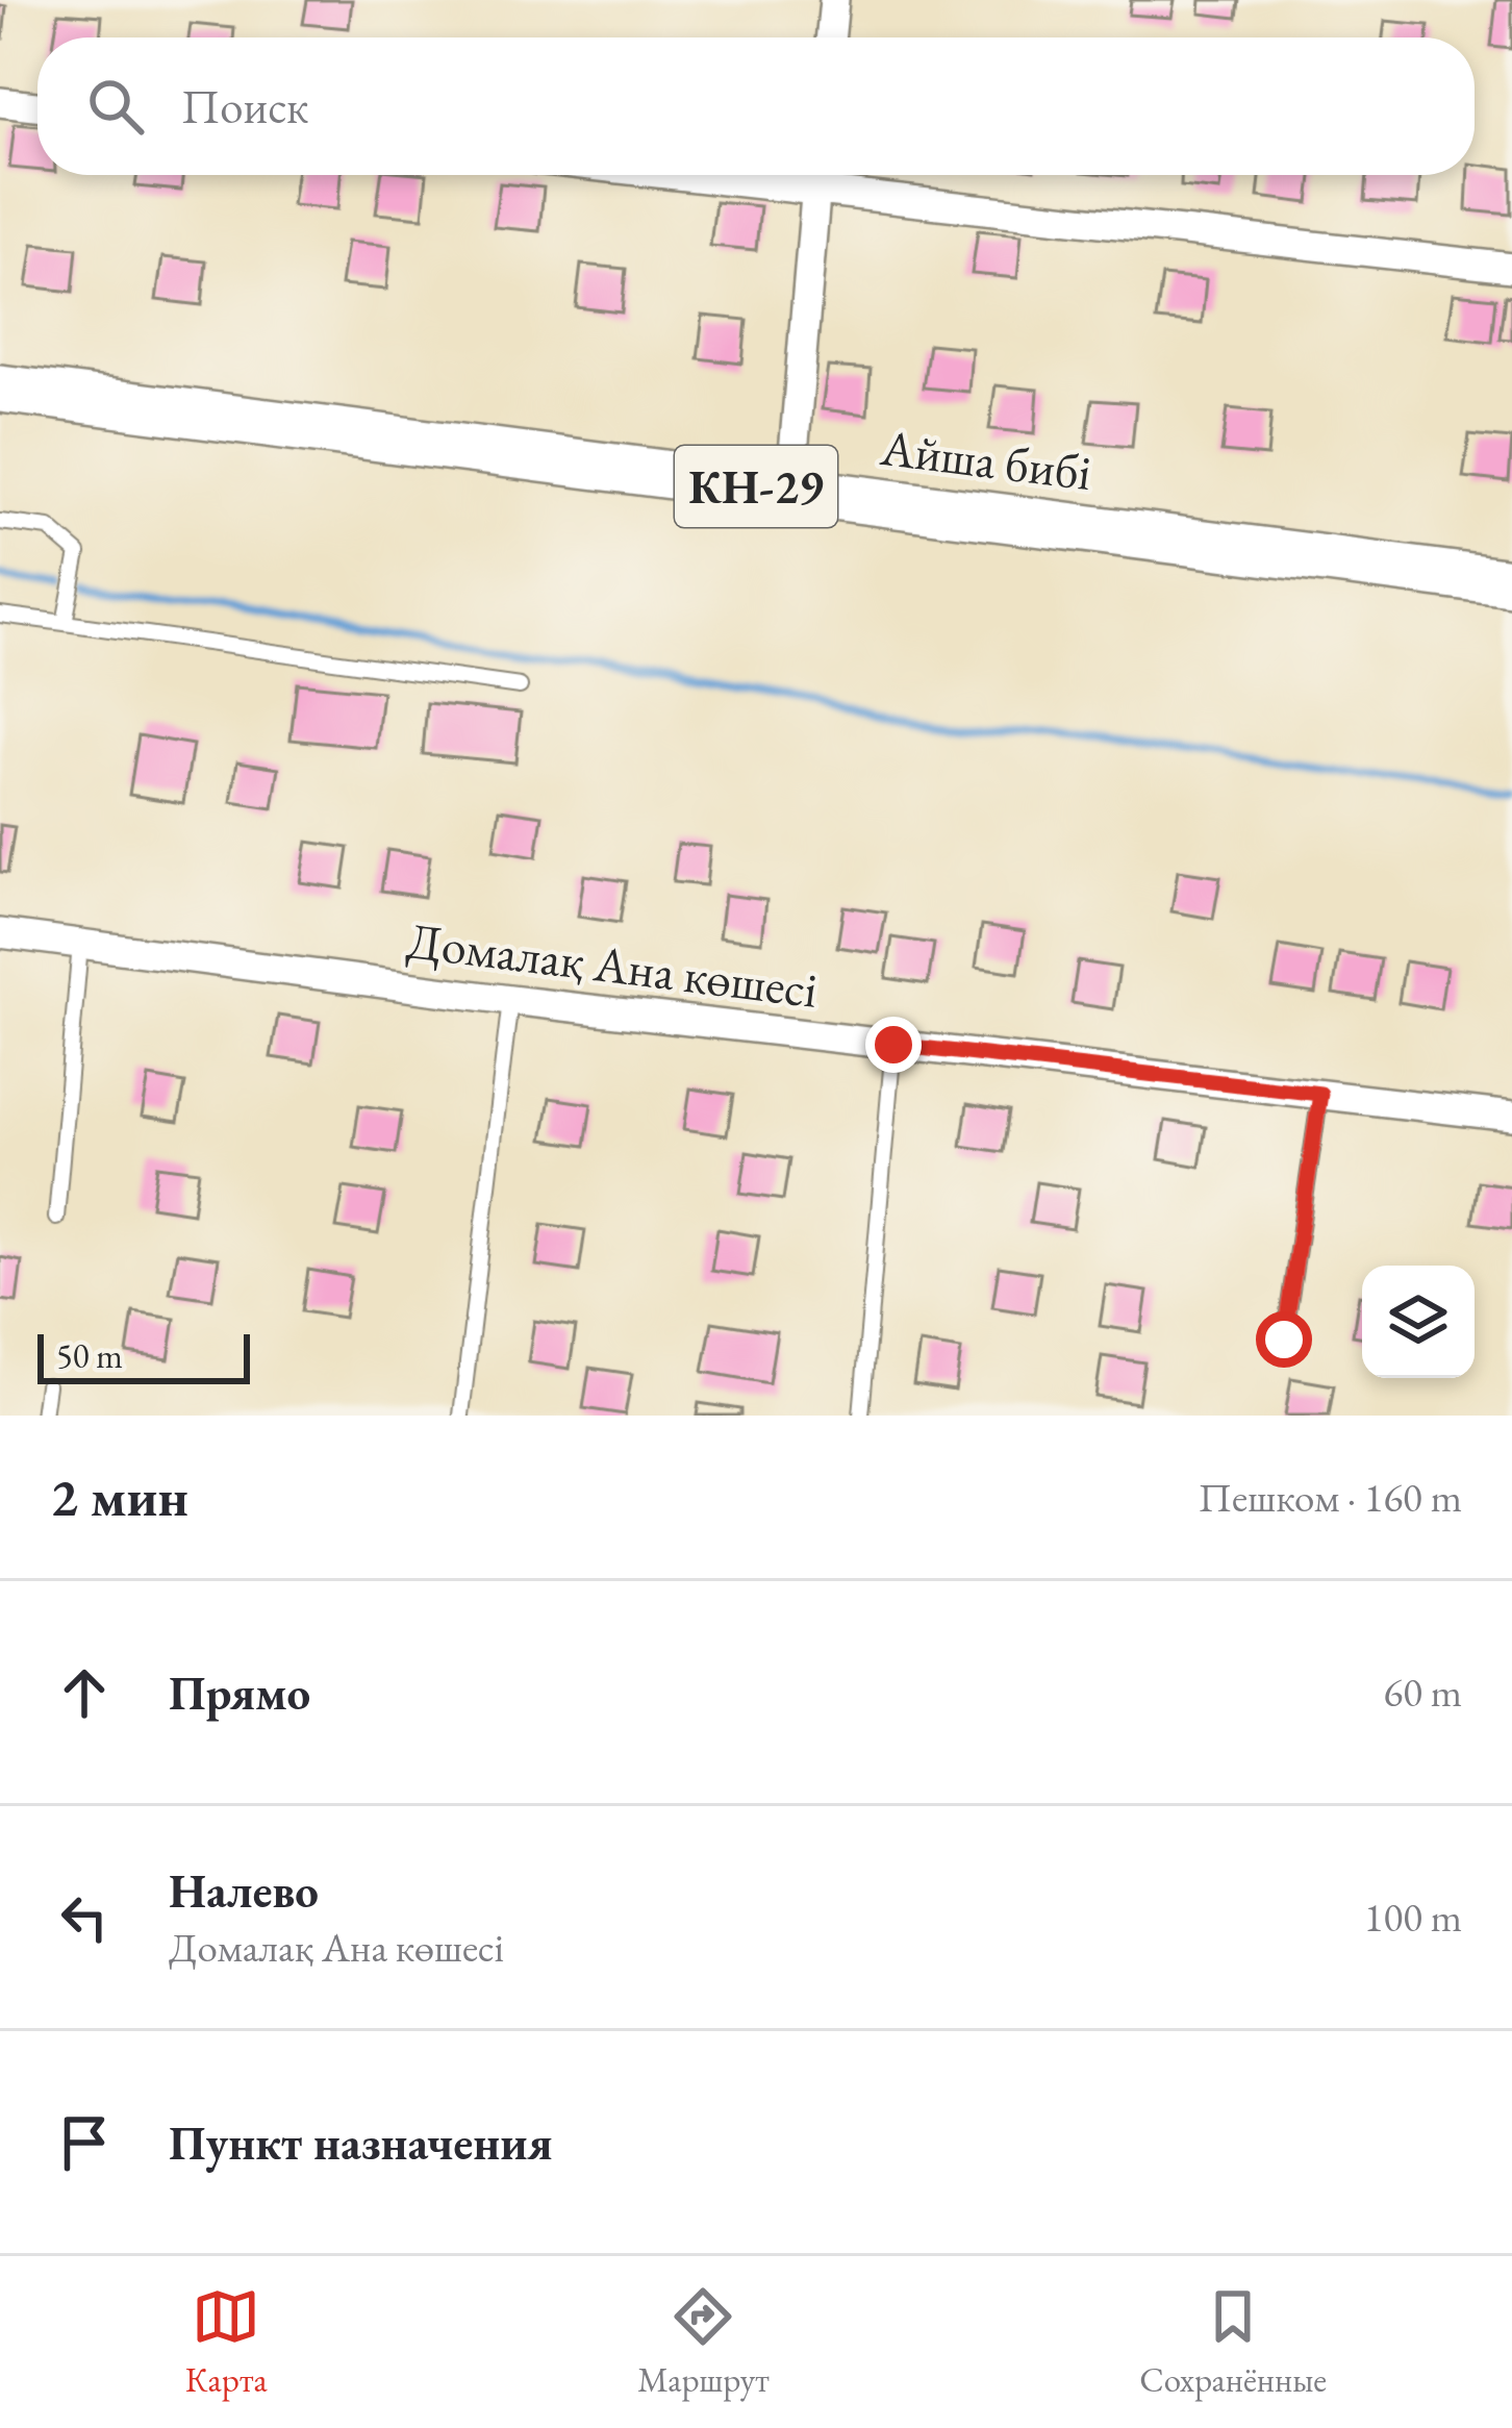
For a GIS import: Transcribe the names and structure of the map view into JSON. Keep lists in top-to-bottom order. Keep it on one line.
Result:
{"streets":{"main road":["Айша бибі","КН-29"],"street":["Домалақ Ана көшесі"]},"scale_bar":"50 m","page":{"search":"Поиск","scale":"50 m","heading":["2 мин","Пешком · 160 m"],"list":[["Прямо","60 m"],["Налево","Домалақ Ана көшесі","100 m"],"Пункт назначения"],"nav":["Карта","Маршрут","Сохранённые"]}}
